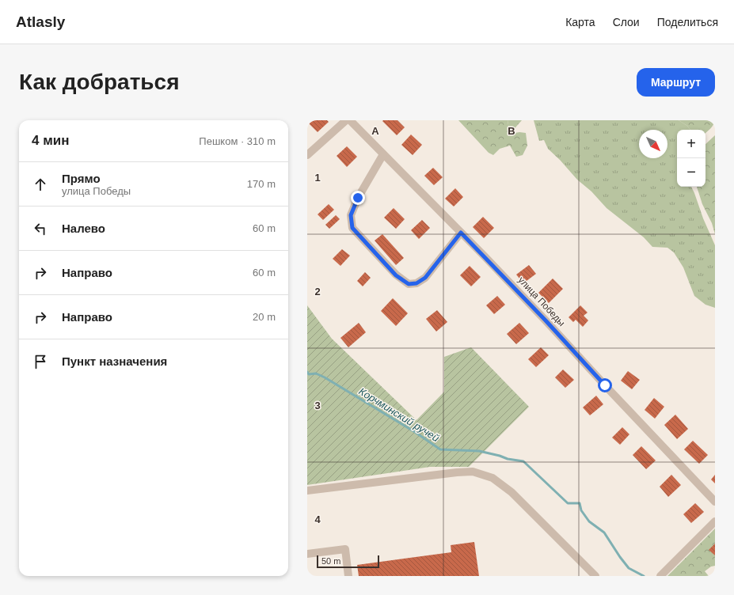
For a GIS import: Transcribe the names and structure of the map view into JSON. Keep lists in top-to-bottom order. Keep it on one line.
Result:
{"streets":{"street":["улица Победы"]},"water":["Корчминский ручей"],"scale_bar":"50 m","north":"bottom right","page":{"header":"Atlasly","nav":["Карта","Слои","Поделиться"],"buttons":"Маршрут","title":"Как добраться","heading":["4 мин","Пешком · 310 m"],"map_buttons":["+","−"],"list":[["Прямо","улица Победы","170 m"],["Налево","60 m"],["Направо","60 m"],["Направо","20 m"],"Пункт назначения"],"scale":"50 m"},"grid":{"columns":["A","B"],"rows":["1","2","3","4"]}}
